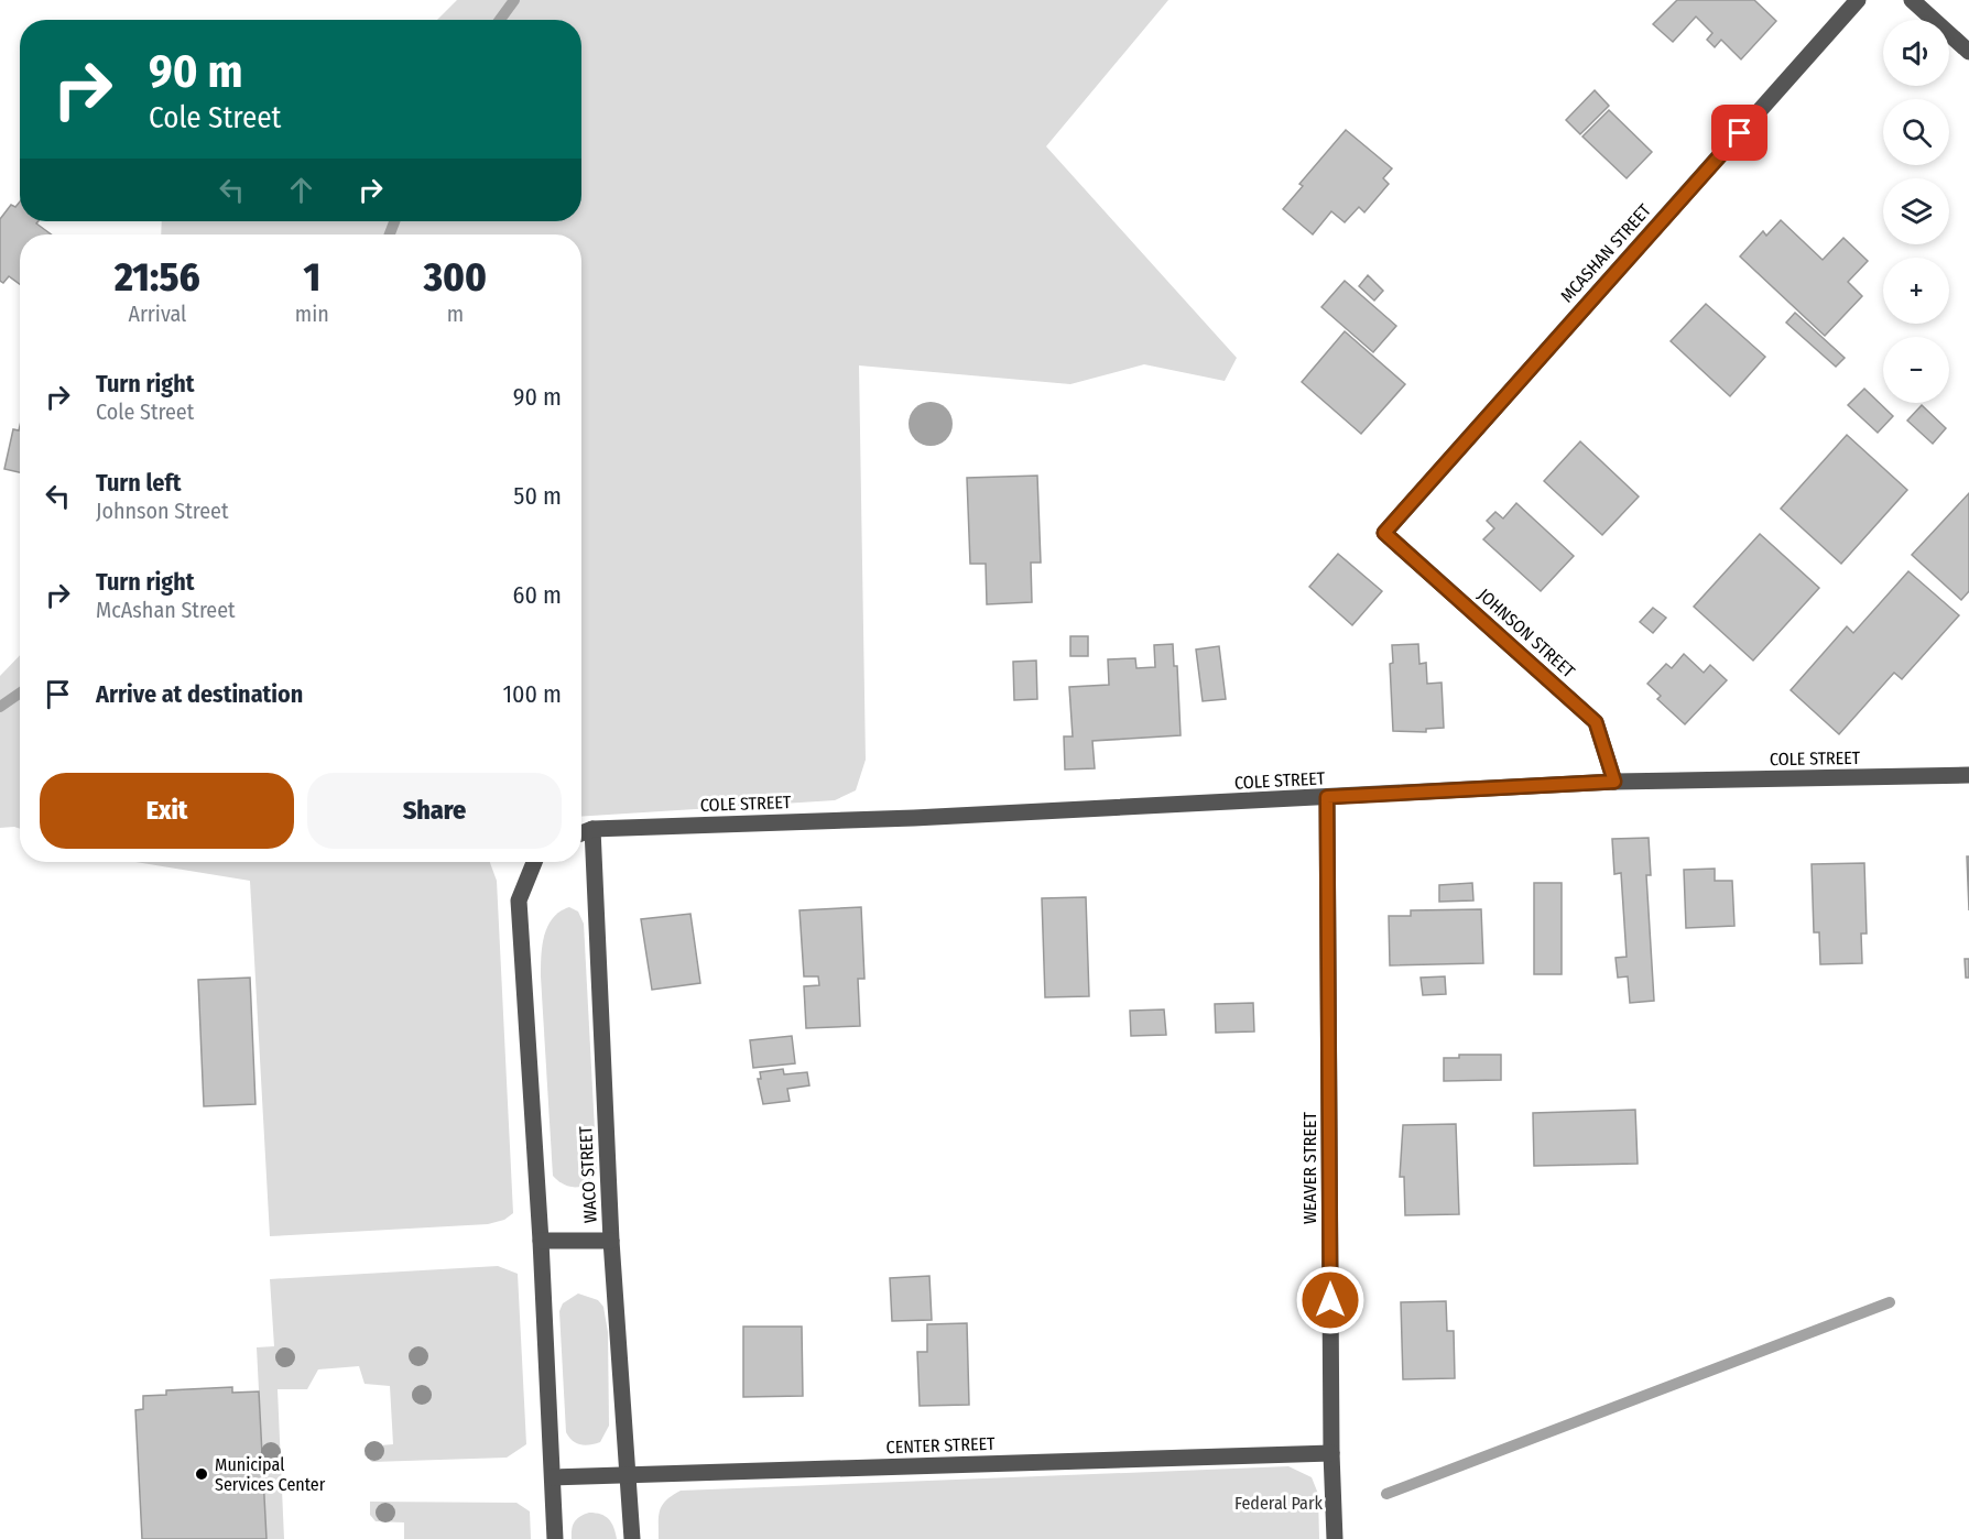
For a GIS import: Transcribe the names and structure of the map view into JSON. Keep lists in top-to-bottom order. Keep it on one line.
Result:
{"streets":{"street":["MCASHAN STREET","JOHNSON STREET","COLE STREET","WEAVER STREET","WACO STREET","CENTER STREET"]},"crossings":[["MCASHAN STREET","JOHNSON STREET"],["JOHNSON STREET","COLE STREET"],["COLE STREET","WEAVER STREET"],["COLE STREET","WACO STREET"],["WEAVER STREET","CENTER STREET"],["WACO STREET","CENTER STREET"]],"parks":["Federal Park"],"places":["Municipal Services Center"],"page":{"map_buttons":["+","−"],"turn":["90 m","Cole Street"],"eta":["21:56","Arrival","1","min","300","m"],"list":[{"name":"Turn right","note":"Cole Street","value":"90 m"},{"name":"Turn left","note":"Johnson Street","value":"50 m"},{"name":"Turn right","note":"McAshan Street","value":"60 m"},{"name":"Arrive at destination","value":"100 m"}],"buttons":["Exit","Share"]}}
